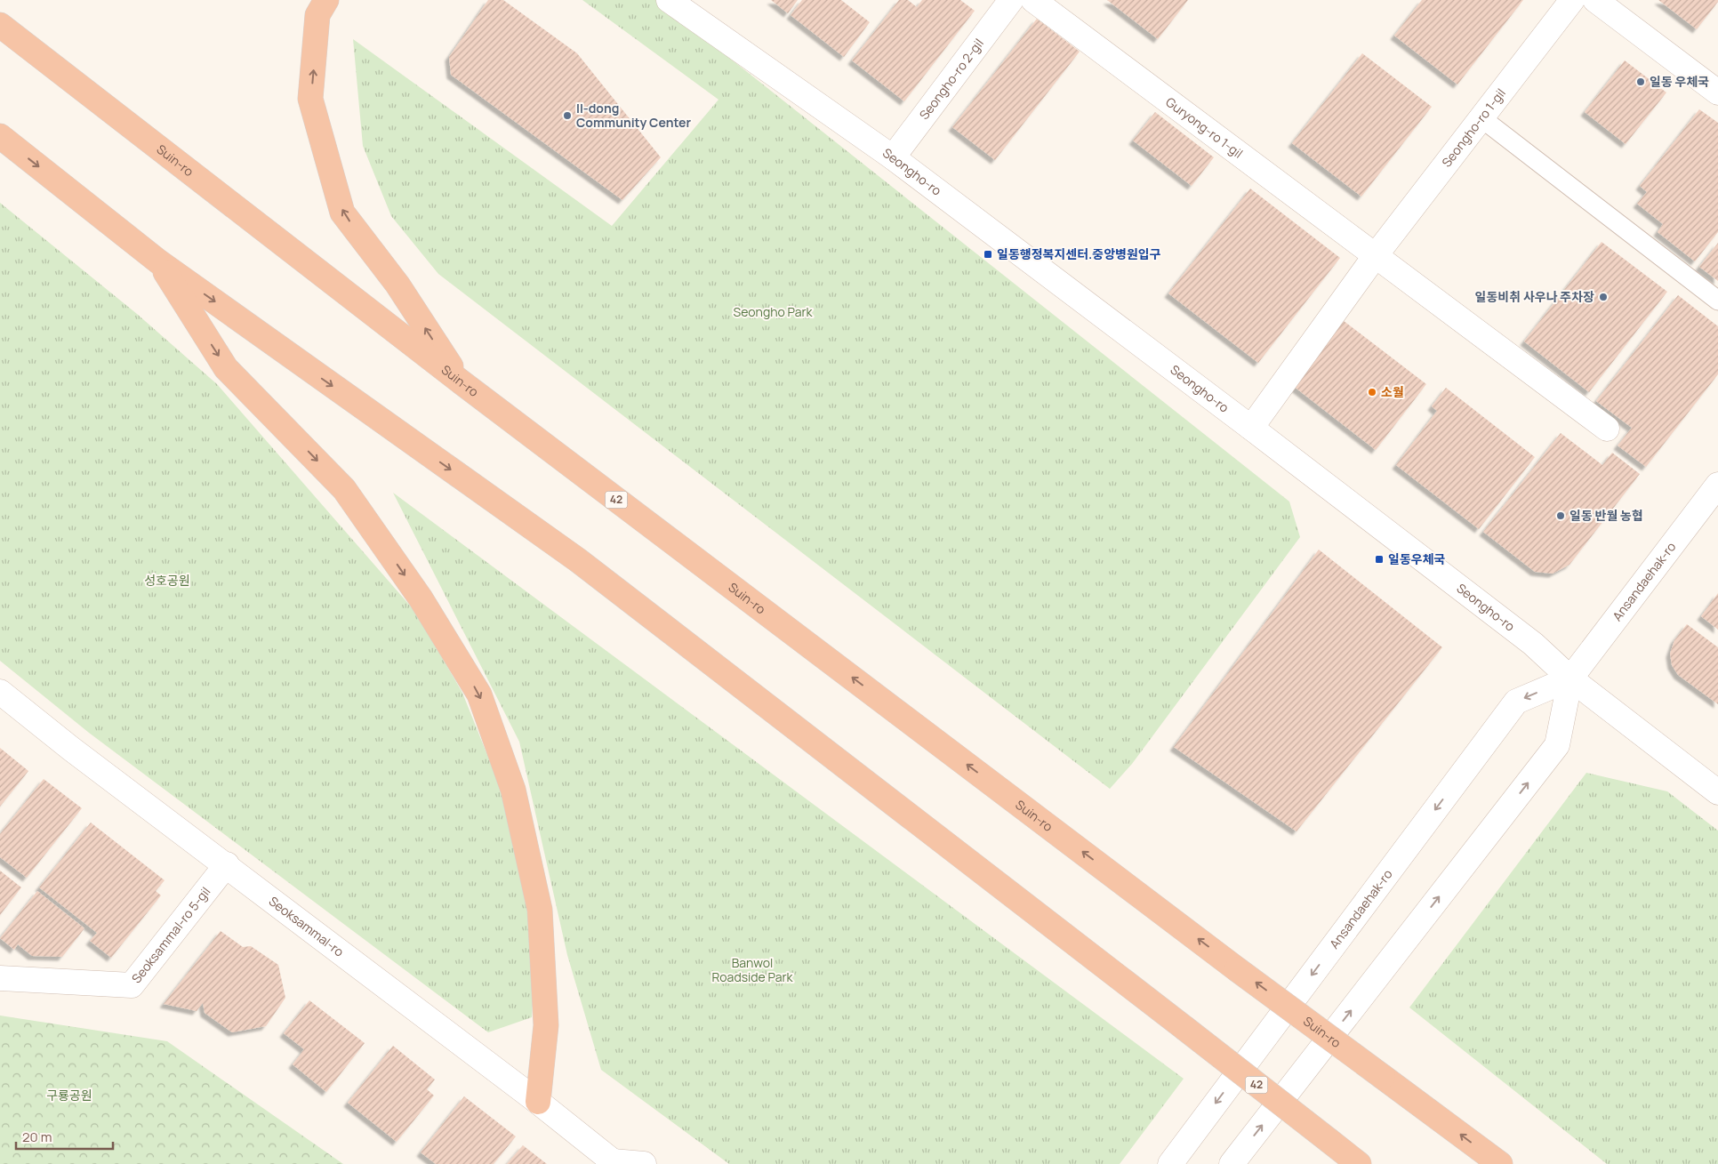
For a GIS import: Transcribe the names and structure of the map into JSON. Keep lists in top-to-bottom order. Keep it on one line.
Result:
{"streets":{"highway":["Suin-ro","42"],"street":["Seongho-ro 2-gil","Guryong-ro 1-gil","Seongho-ro 1-gil","Seongho-ro","Ansandaehak-ro","Seoksammal-ro","Seoksammal-ro 5-gil"]},"crossings":[["Seongho-ro 2-gil","Seongho-ro"],["Guryong-ro 1-gil","Seongho-ro 1-gil"],["Seongho-ro 1-gil","Seongho-ro"],["Seongho-ro","Ansandaehak-ro"],["Seoksammal-ro","Seoksammal-ro 5-gil"]],"parks":["Seongho Park","성호공원","Banwol Roadside Park","구룡공원"],"places":{"other":["일동 우체국","Il-dong Community Center","일동비취 사우나 주차장","소월","일동 반월 농협"],"transit":["일동행정복지센터.중앙병원입구","일동우체국"]},"scale_bar":"20 m"}
